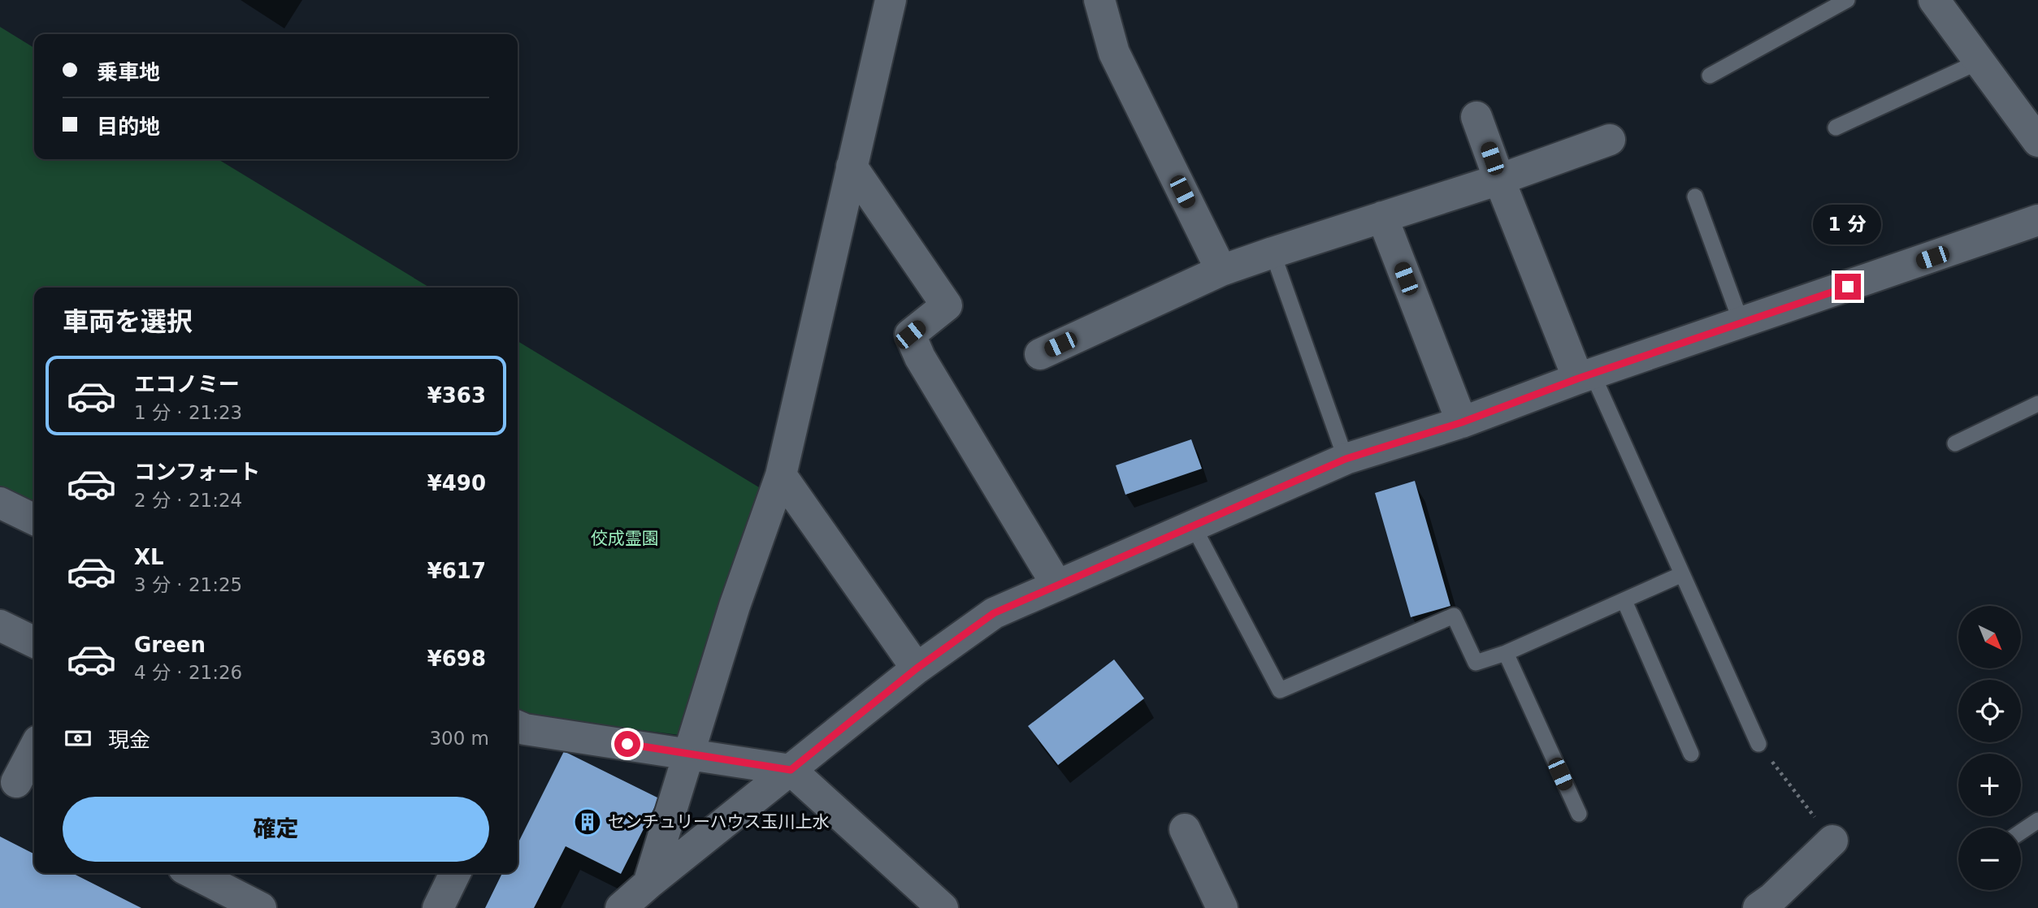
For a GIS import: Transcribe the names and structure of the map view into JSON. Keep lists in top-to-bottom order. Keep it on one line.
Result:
{"parks":["佼成霊園"],"places":{"building":["センチュリーハウス玉川上水"]},"north":"bottom right","page":{"banner":["乗車地","目的地"],"bubble":"1 分","heading":"車両を選択","list":[{"name":"エコノミー","note":"1 分 · 21:23","value":"¥363"},{"name":"コンフォート","note":"2 分 · 21:24","value":"¥490"},{"name":"XL","note":"3 分 · 21:25","value":"¥617"},{"name":"Green","note":"4 分 · 21:26","value":"¥698"}],"map_buttons":["+","−"],"pay":["現金","300 m"],"buttons":"確定"}}
